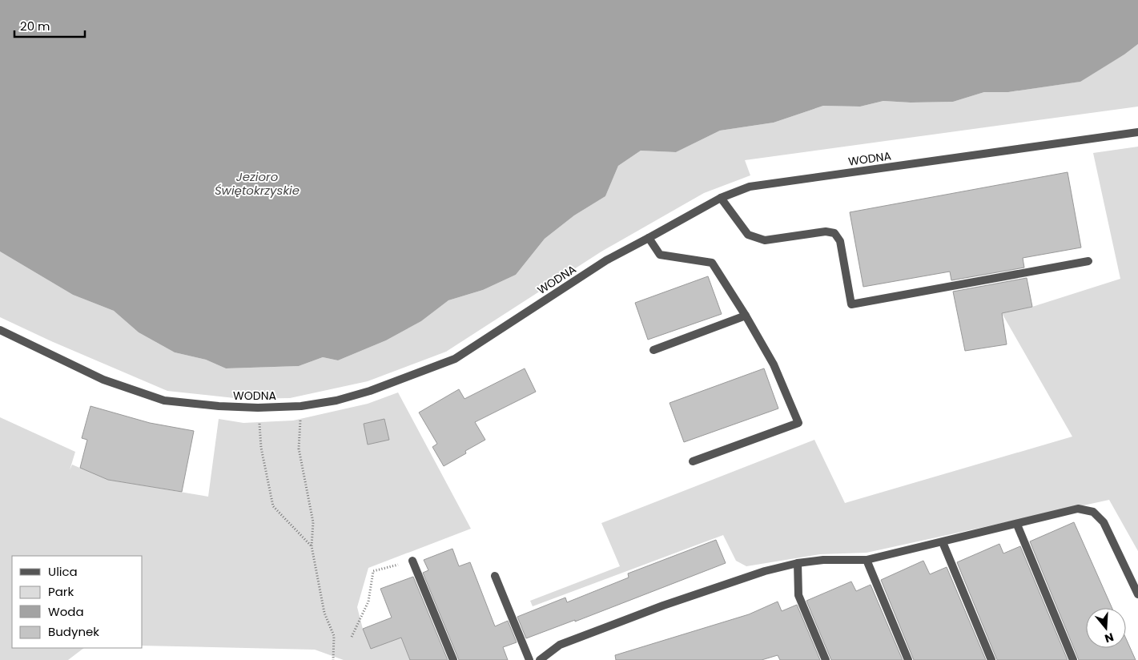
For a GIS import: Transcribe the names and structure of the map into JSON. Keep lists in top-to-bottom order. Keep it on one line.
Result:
{"streets":{"street":["WODNA"]},"water":["Jezioro Świętokrzyskie"],"legend":["Ulica","Park","Woda","Budynek"],"scale_bar":"20 m","north":"bottom"}
